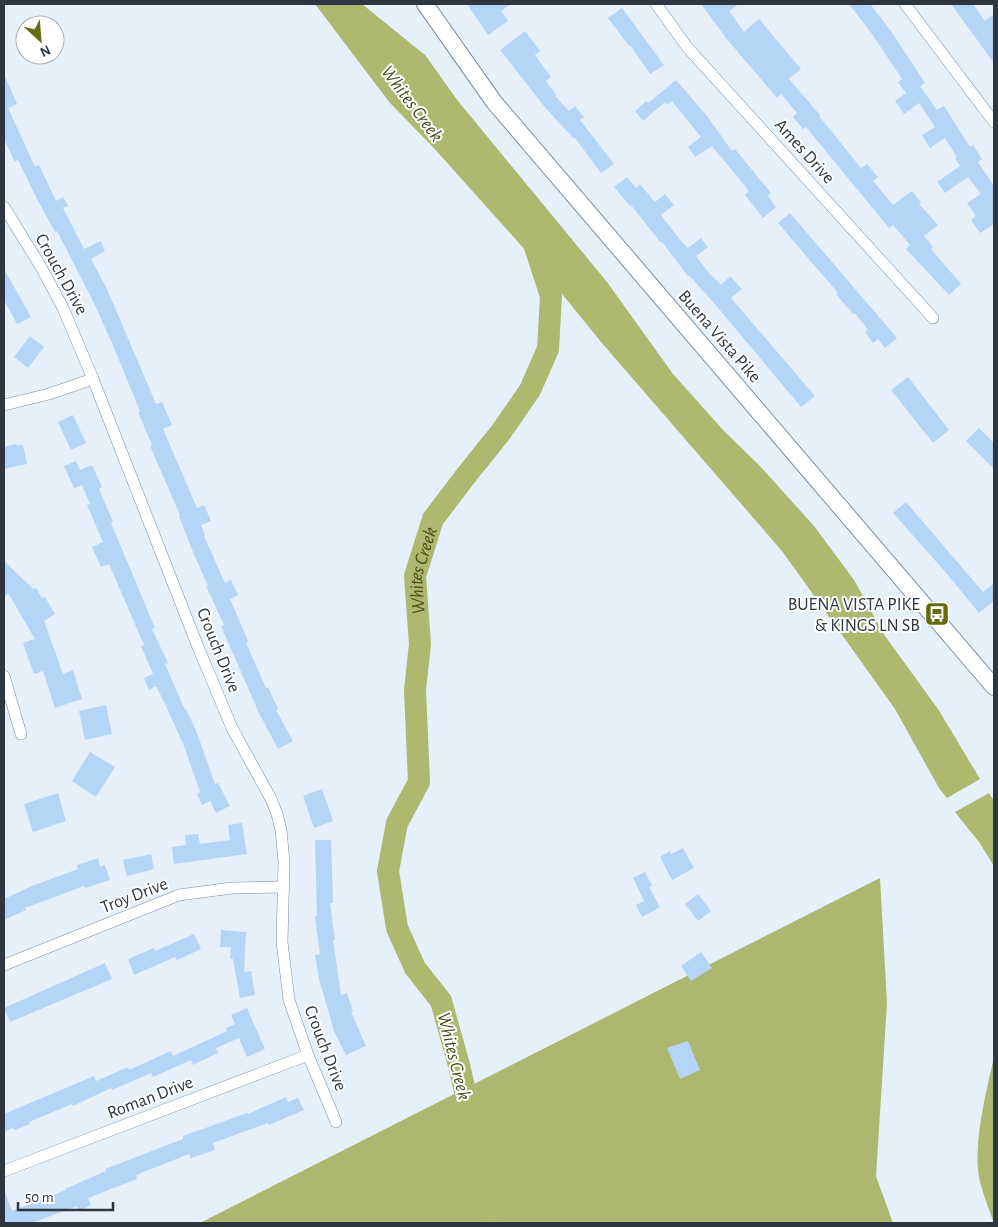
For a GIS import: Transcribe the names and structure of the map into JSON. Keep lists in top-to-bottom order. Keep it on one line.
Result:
{"streets":{"main road":["Buena Vista Pike"],"street":["Ames Drive","Crouch Drive","Troy Drive","Roman Drive"]},"crossings":[["Crouch Drive","Troy Drive"],["Crouch Drive","Roman Drive"]],"water":["Whites Creek"],"places":{"bus stop":["BUENA VISTA PIKE & KINGS LN SB"]},"scale_bar":"50 m","north":"bottom right"}
